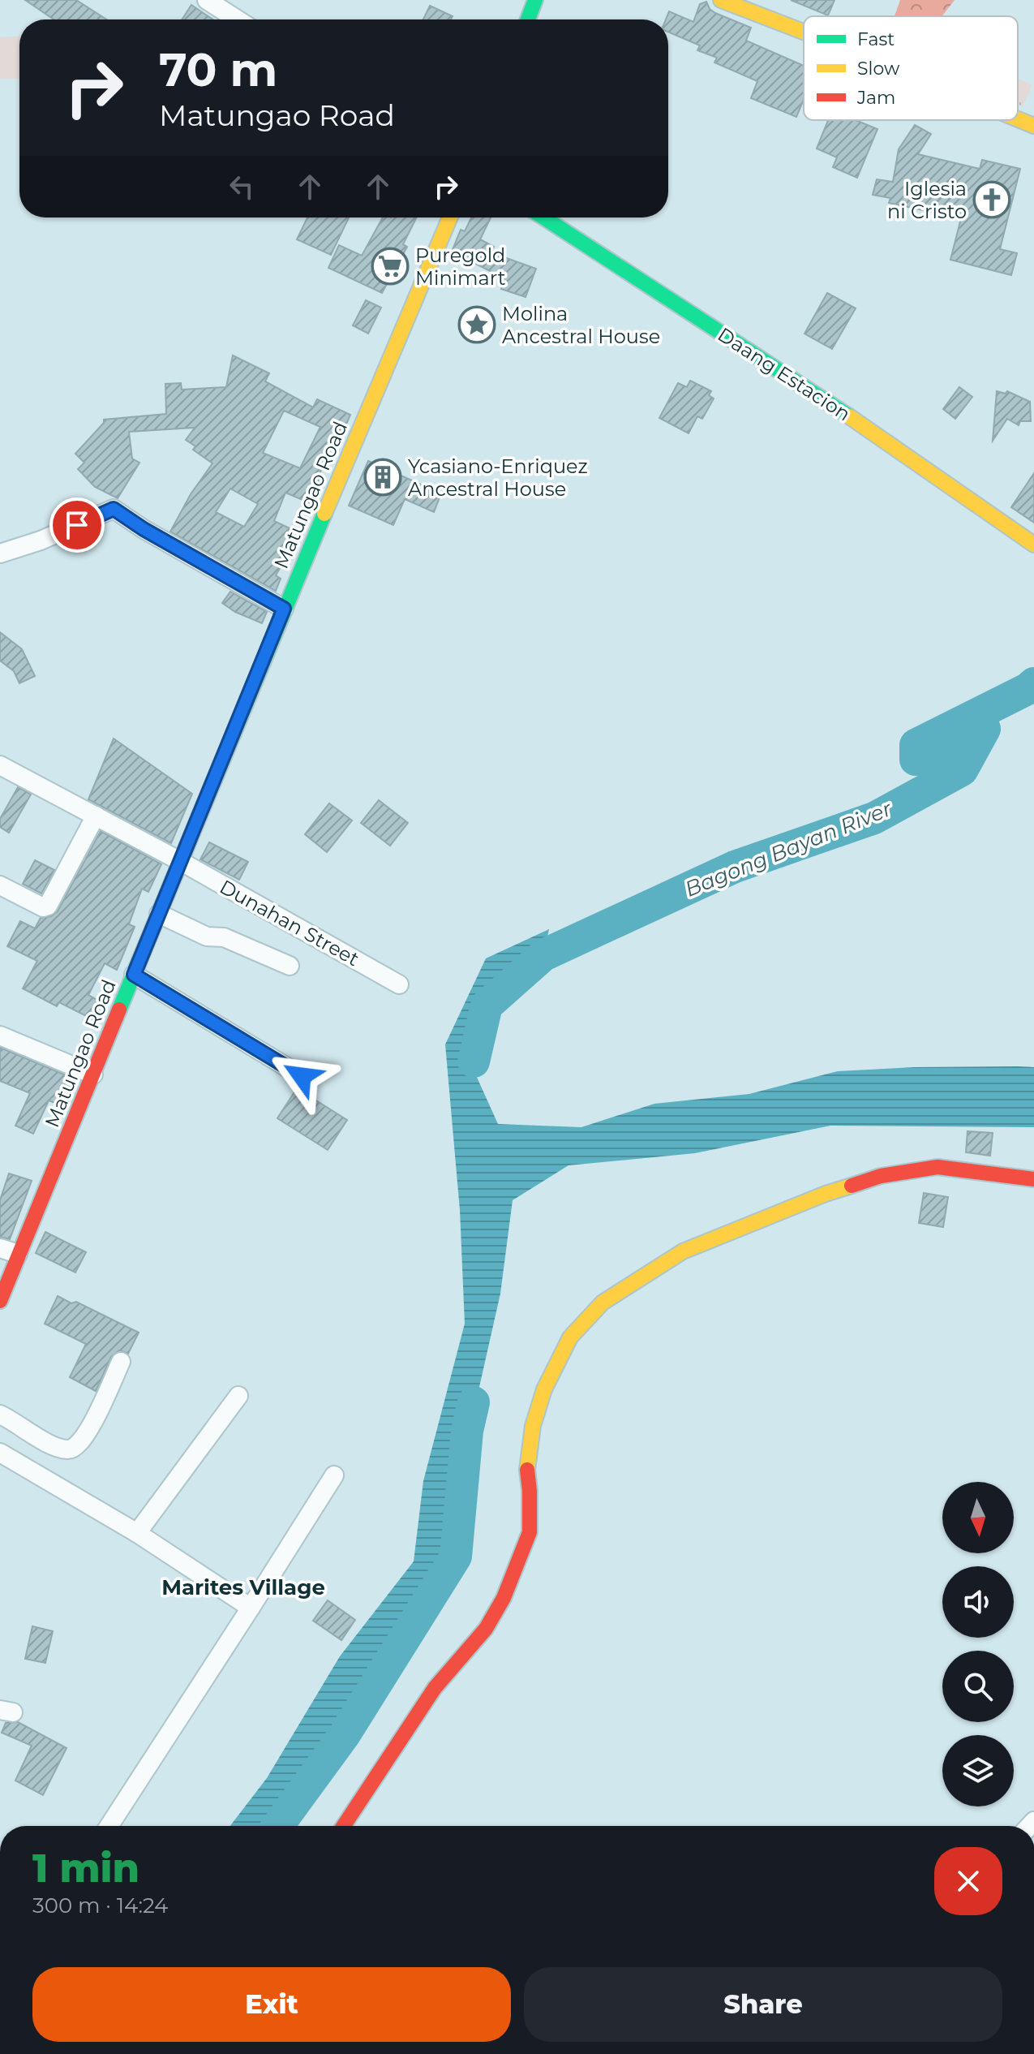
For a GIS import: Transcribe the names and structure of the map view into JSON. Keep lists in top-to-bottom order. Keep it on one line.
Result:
{"streets":{"street":["Daang Estacion","Matungao Road","Dunahan Street"]},"crossings":[["Matungao Road","Dunahan Street"]],"districts":["Marites Village"],"water":["Bagong Bayan River"],"places":{"church":["Iglesia ni Cristo"],"supermarket":["Puregold Minimart"],"place":["Molina Ancestral House"],"building":["Ycasiano-Enriquez Ancestral House"]},"legend":["Fast","Slow","Jam"],"north":"bottom","page":{"turn":["70 m","Matungao Road"],"heading":["1 min","300 m · 14:24"],"buttons":["Exit","Share"]}}
